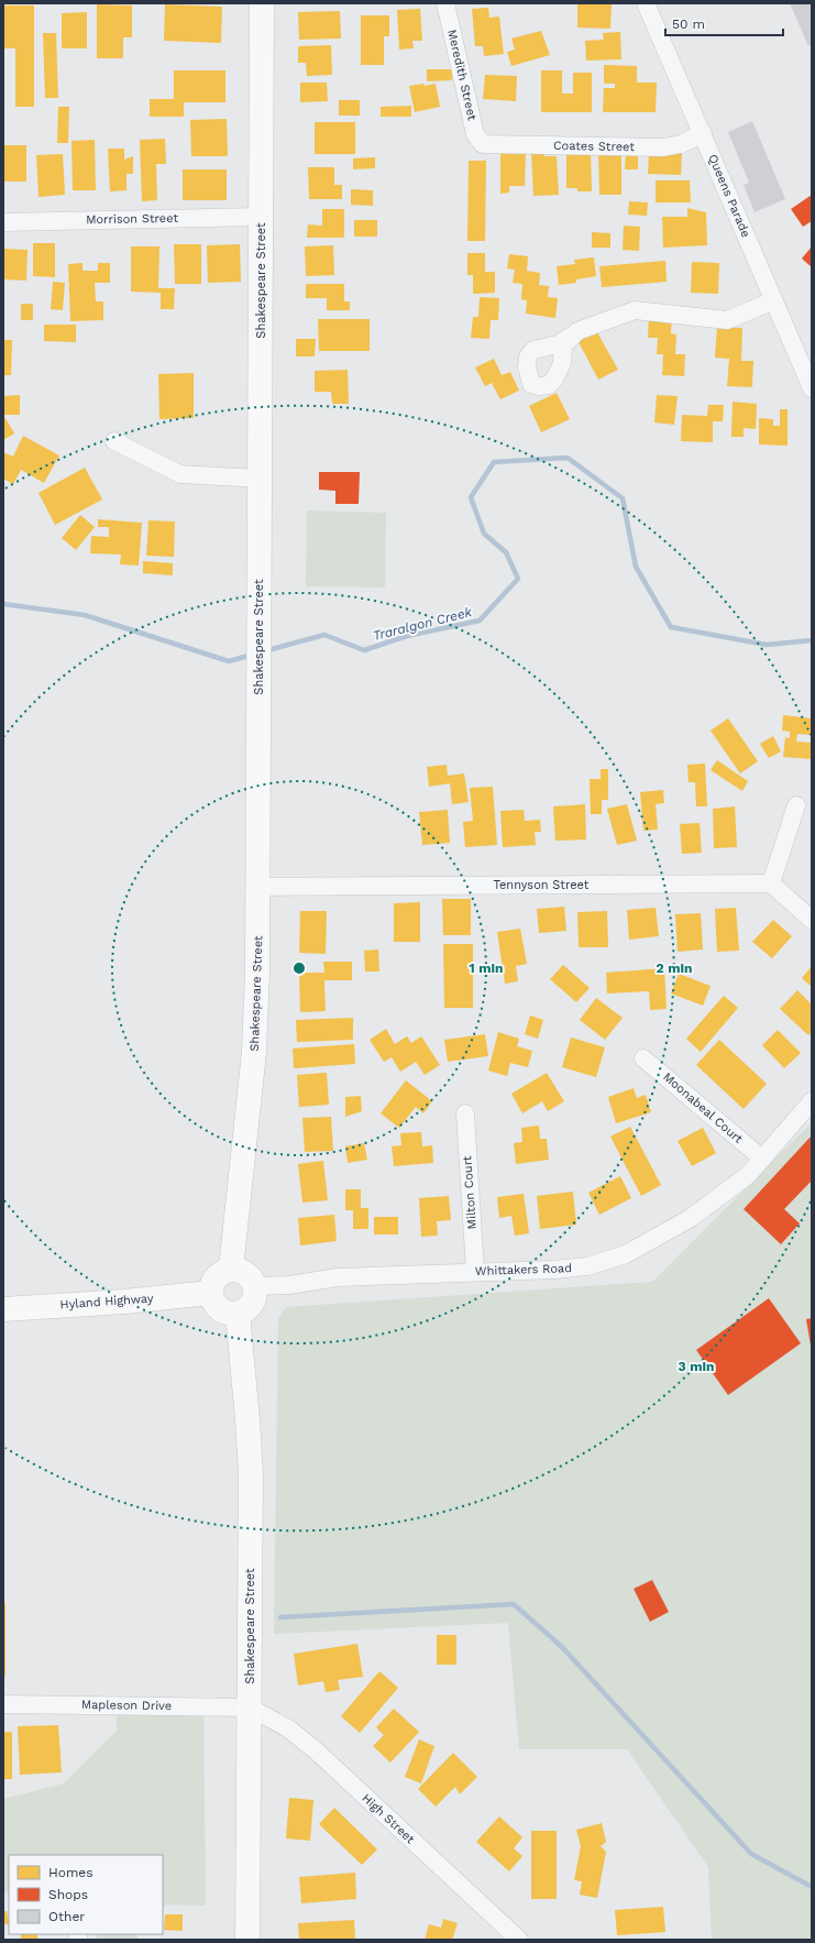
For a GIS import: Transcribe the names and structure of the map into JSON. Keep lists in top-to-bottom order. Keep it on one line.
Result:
{"streets":{"main road":["Shakespeare Street","Hyland Highway"],"street":["Meredith Street","Coates Street","Queens Parade","Morrison Street","Tennyson Street","Moonabeal Court","Milton Court","Whittakers Road","Mapleson Drive","High Street"]},"crossings":[["Meredith Street","Coates Street"],["Coates Street","Queens Parade"],["Morrison Street","Shakespeare Street"],["Shakespeare Street","Tennyson Street"],["Shakespeare Street","Whittakers Road"],["Shakespeare Street","Hyland Highway"],["Shakespeare Street","Mapleson Drive"],["Shakespeare Street","High Street"],["Moonabeal Court","Whittakers Road"],["Milton Court","Whittakers Road"],["Whittakers Road","Hyland Highway"],["Mapleson Drive","High Street"]],"water":["Traralgon Creek"],"legend":["Homes","Shops","Other"],"scale_bar":"50 m","rings":["1 min","2 min","3 min"]}
